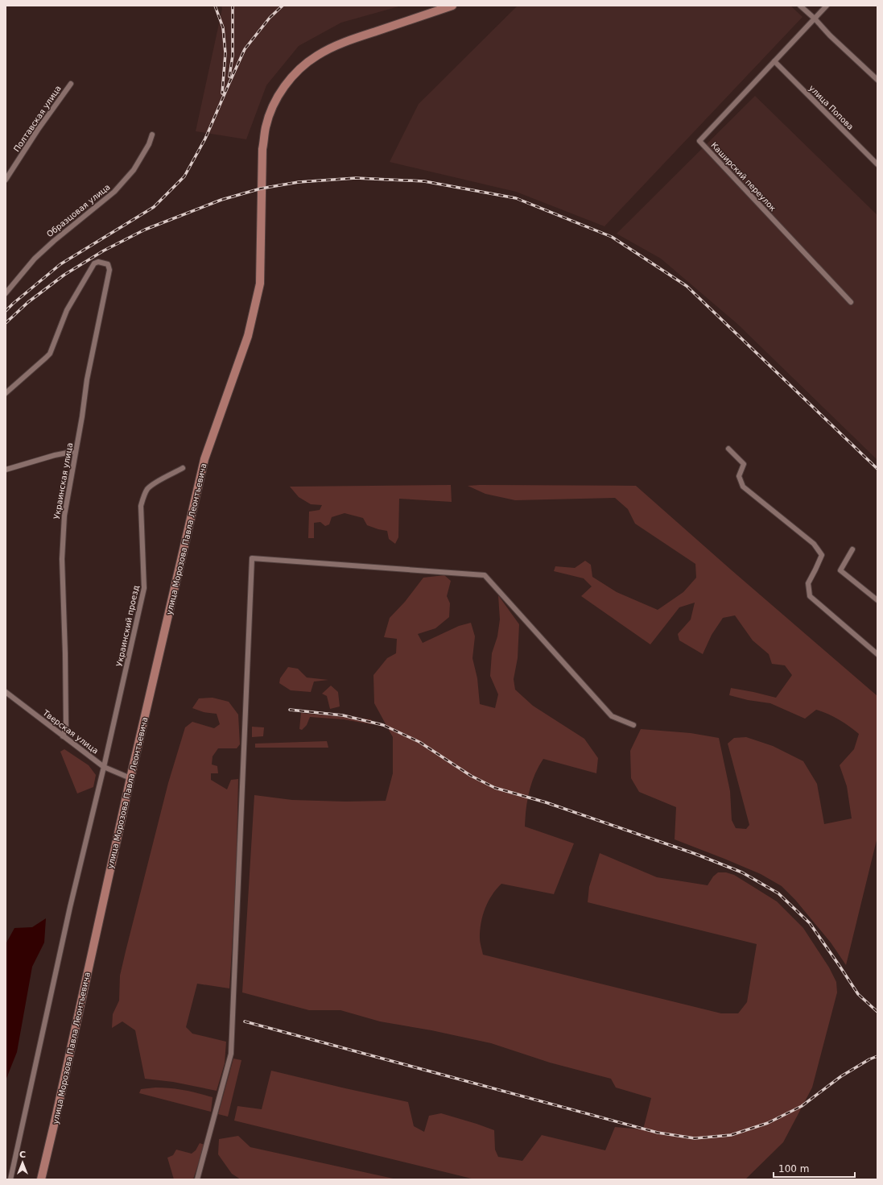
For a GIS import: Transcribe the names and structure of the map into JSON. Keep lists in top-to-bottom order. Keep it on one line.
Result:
{"streets":{"main road":["улица Морозова Павла Леонтьевича"],"street":["улица Попова","Полтавская улица","Каширский переулок","Образцовая улица","Украинская улица","Украинский проезд","Тверская улица"]},"crossings":[["улица Попова","Каширский переулок"],["Украинская улица","Тверская улица"],["улица Морозова Павла Леонтьевича","Тверская улица"],["Украинский проезд","Тверская улица"]],"scale_bar":"100 m","north":"top"}
